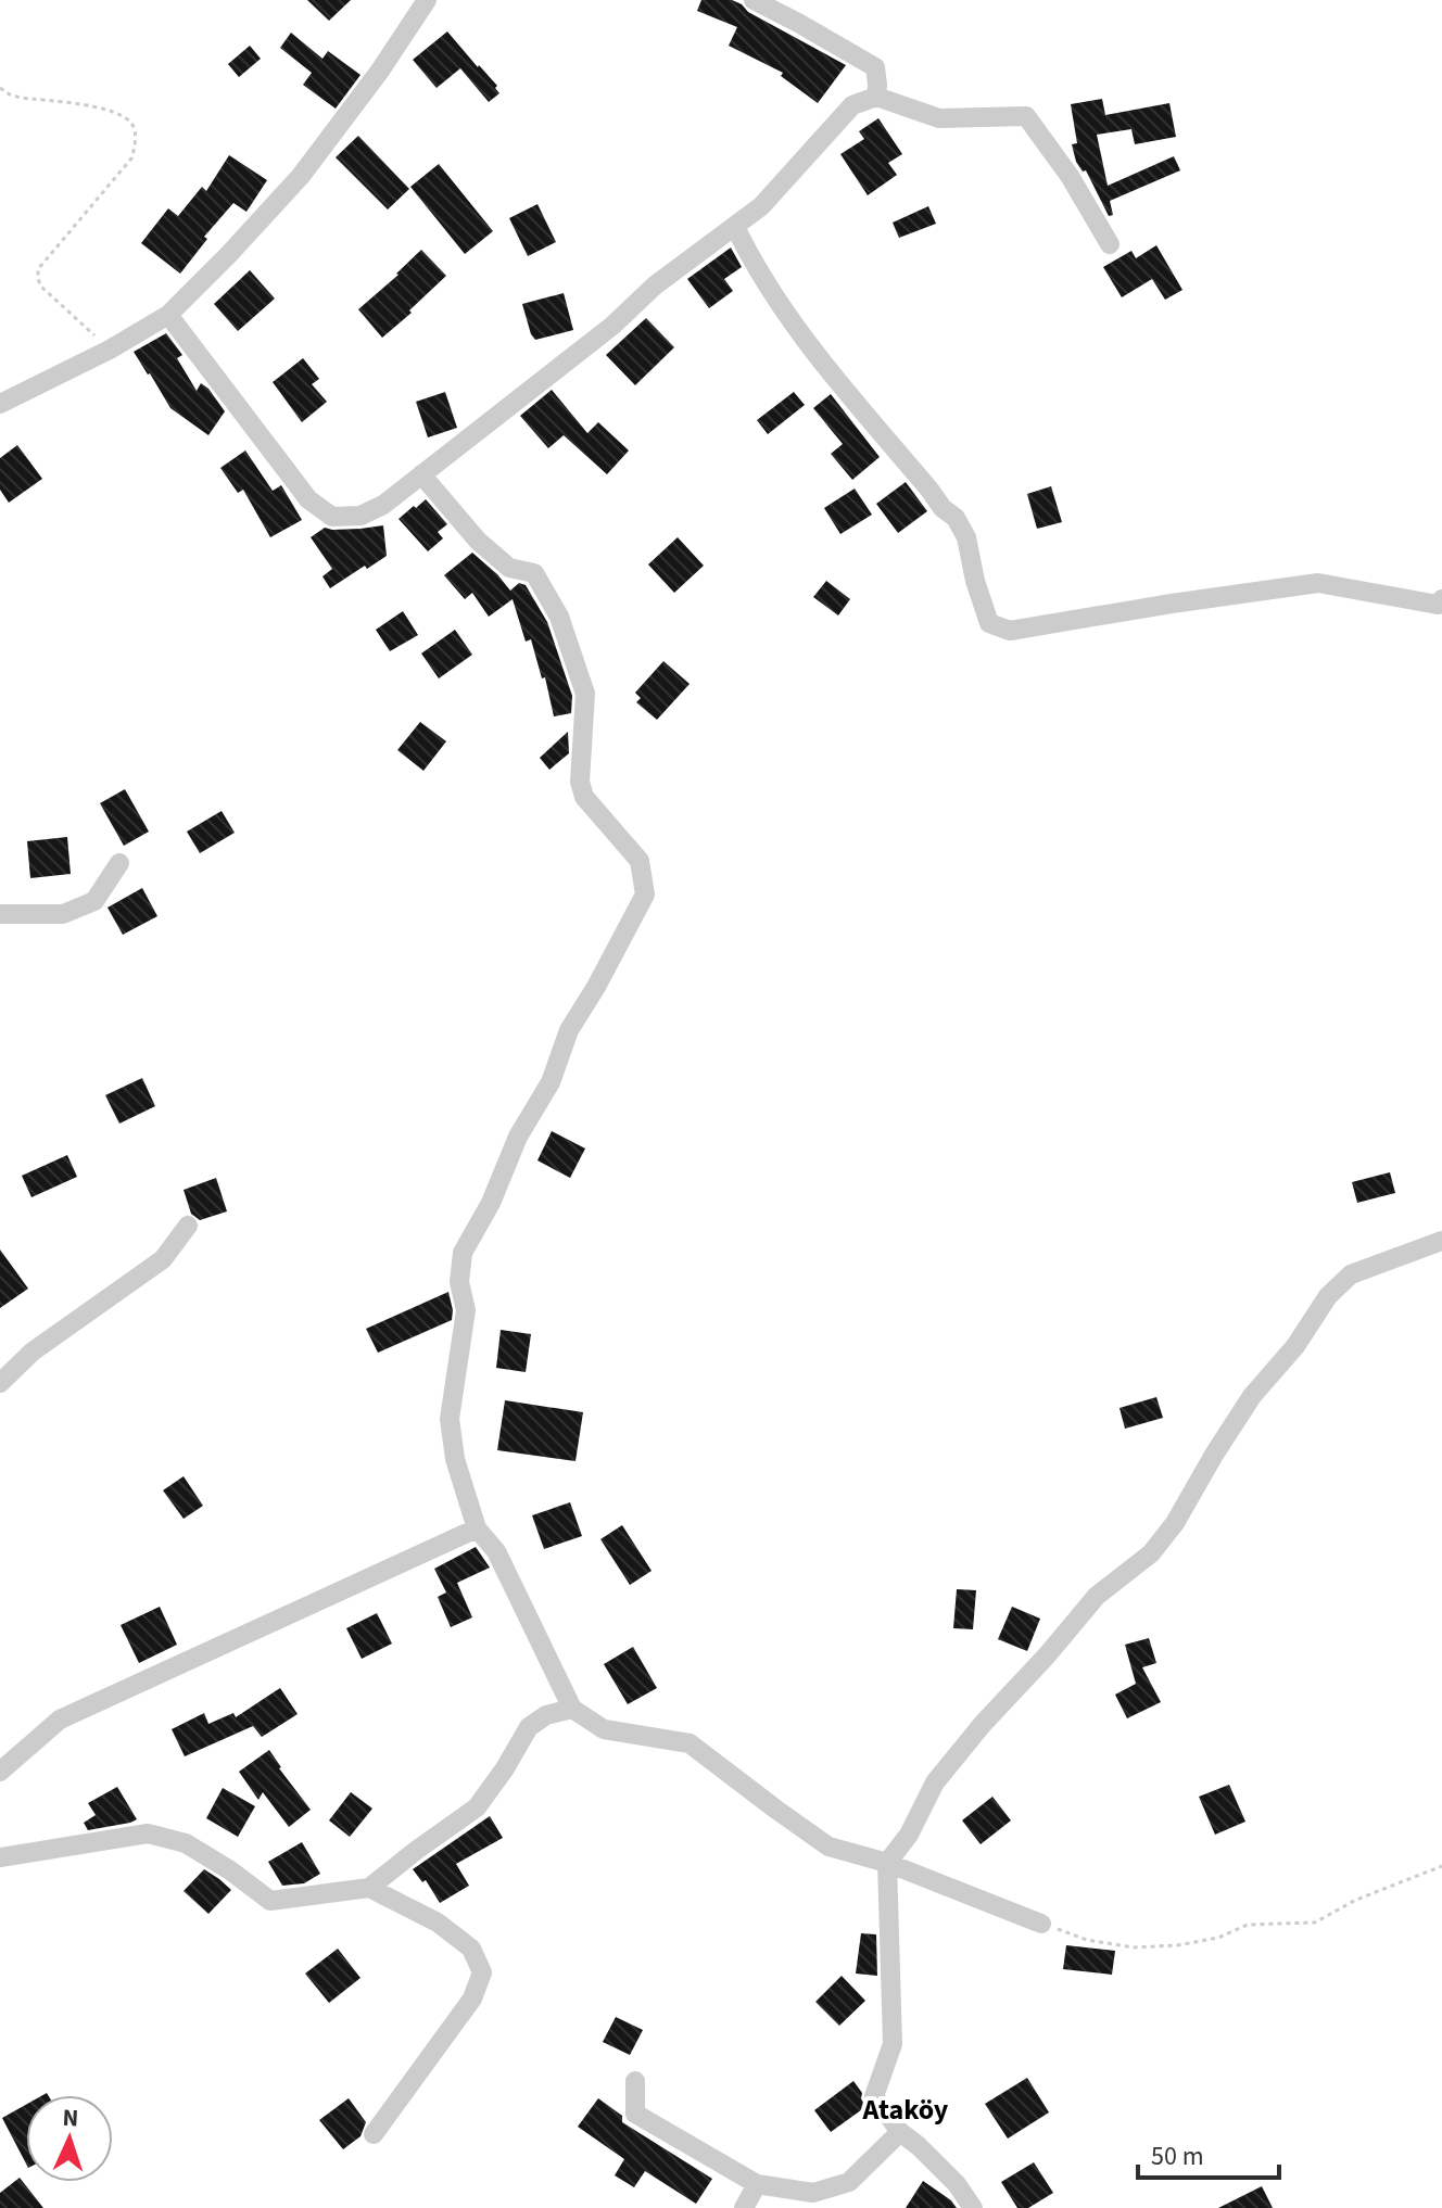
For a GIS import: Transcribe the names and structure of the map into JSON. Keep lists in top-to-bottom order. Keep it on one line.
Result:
{"districts":["Ataköy"],"scale_bar":"50 m","north":"top"}
